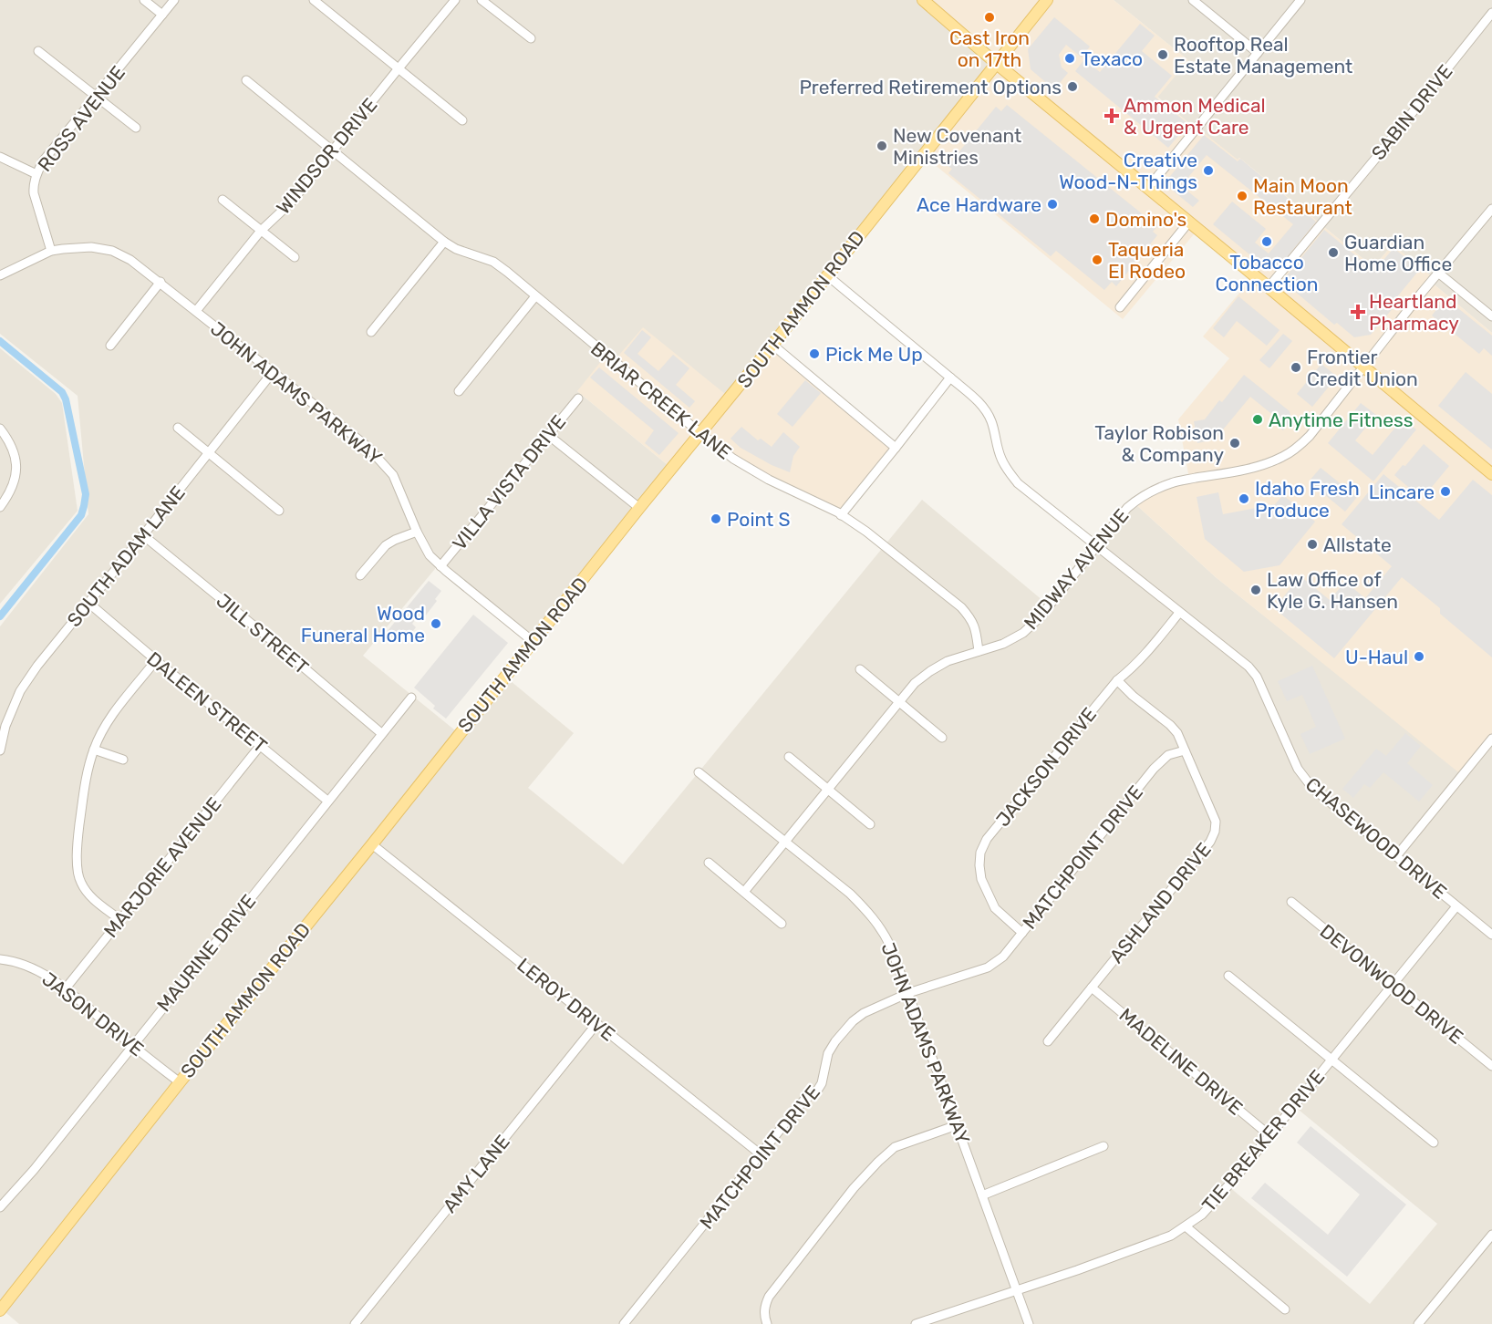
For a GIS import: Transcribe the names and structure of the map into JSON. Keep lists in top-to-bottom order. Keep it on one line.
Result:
{"streets":{"main road":["SOUTH AMMON ROAD"],"street":["SABIN DRIVE","ROSS AVENUE","WINDSOR DRIVE","JOHN ADAMS PARKWAY","BRIAR CREEK LANE","VILLA VISTA DRIVE","SOUTH ADAM LANE","MIDWAY AVENUE","JILL STREET","DALEEN STREET","JACKSON DRIVE","CHASEWOOD DRIVE","MATCHPOINT DRIVE","MARJORIE AVENUE","ASHLAND DRIVE","MAURINE DRIVE","DEVONWOOD DRIVE","LEROY DRIVE","JASON DRIVE","MADELINE DRIVE","TIE BREAKER DRIVE","AMY LANE"]},"crossings":[["ROSS AVENUE","JOHN ADAMS PARKWAY"],["WINDSOR DRIVE","JOHN ADAMS PARKWAY"],["WINDSOR DRIVE","BRIAR CREEK LANE"],["SOUTH AMMON ROAD","JOHN ADAMS PARKWAY"],["SOUTH AMMON ROAD","BRIAR CREEK LANE"],["SOUTH AMMON ROAD","CHASEWOOD DRIVE"],["SOUTH AMMON ROAD","LEROY DRIVE"],["SOUTH AMMON ROAD","JASON DRIVE"],["JOHN ADAMS PARKWAY","VILLA VISTA DRIVE"],["JOHN ADAMS PARKWAY","SOUTH ADAM LANE"],["JOHN ADAMS PARKWAY","MIDWAY AVENUE"],["JOHN ADAMS PARKWAY","MATCHPOINT DRIVE"],["JOHN ADAMS PARKWAY","TIE BREAKER DRIVE"],["BRIAR CREEK LANE","MIDWAY AVENUE"],["SOUTH ADAM LANE","JILL STREET"],["SOUTH ADAM LANE","DALEEN STREET"],["MIDWAY AVENUE","CHASEWOOD DRIVE"],["JILL STREET","MAURINE DRIVE"],["DALEEN STREET","MARJORIE AVENUE"],["DALEEN STREET","MAURINE DRIVE"],["JACKSON DRIVE","CHASEWOOD DRIVE"],["JACKSON DRIVE","MATCHPOINT DRIVE"],["JACKSON DRIVE","ASHLAND DRIVE"],["CHASEWOOD DRIVE","TIE BREAKER DRIVE"],["MATCHPOINT DRIVE","ASHLAND DRIVE"],["MATCHPOINT DRIVE","LEROY DRIVE"],["MARJORIE AVENUE","JASON DRIVE"],["ASHLAND DRIVE","MADELINE DRIVE"],["MAURINE DRIVE","JASON DRIVE"],["DEVONWOOD DRIVE","TIE BREAKER DRIVE"],["LEROY DRIVE","AMY LANE"],["MADELINE DRIVE","TIE BREAKER DRIVE"]],"places":{"other":["Cast Iron on 17th","Rooftop Real Estate Management","Texaco","Preferred Retirement Options","New Covenant Ministries","Creative Wood-N-Things","Main Moon Restaurant","Ace Hardware","Domino's","Tobacco Connection","Guardian Home Office","Taqueria El Rodeo","Pick Me Up","Frontier Credit Union","Anytime Fitness","Taylor Robison & Company","Lincare","Idaho Fresh Produce","Point S","Allstate","Law Office of Kyle G. Hansen","Wood Funeral Home","U-Haul"],"health":["Ammon Medical & Urgent Care","Heartland Pharmacy"]}}
